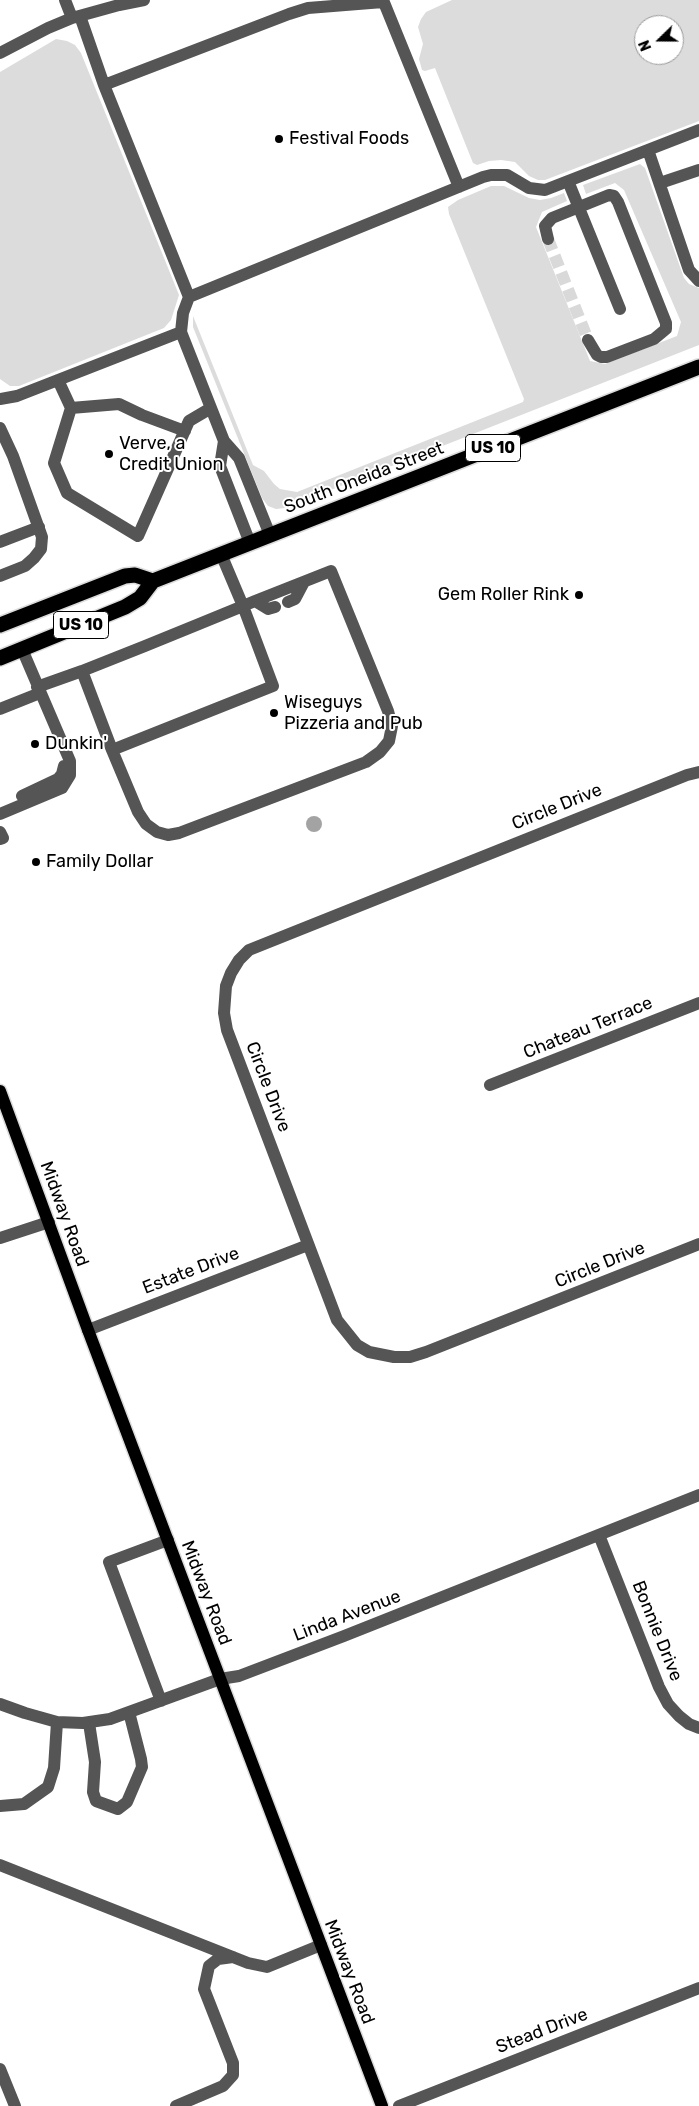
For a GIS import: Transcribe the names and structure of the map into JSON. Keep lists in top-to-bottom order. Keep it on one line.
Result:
{"streets":{"highway":["US 10","South Oneida Street"],"main road":["Midway Road"],"street":["Circle Drive","Chateau Terrace","Estate Drive","Linda Avenue","Bonnie Drive","Stead Drive"]},"crossings":[["US 10","South Oneida Street"],["Circle Drive","Estate Drive"],["Midway Road","Estate Drive"],["Midway Road","Linda Avenue"],["Linda Avenue","Bonnie Drive"]],"places":["Festival Foods","Verve, a Credit Union","Gem Roller Rink","Wiseguys Pizzeria and Pub","Dunkin'","Family Dollar"],"north":"left"}
